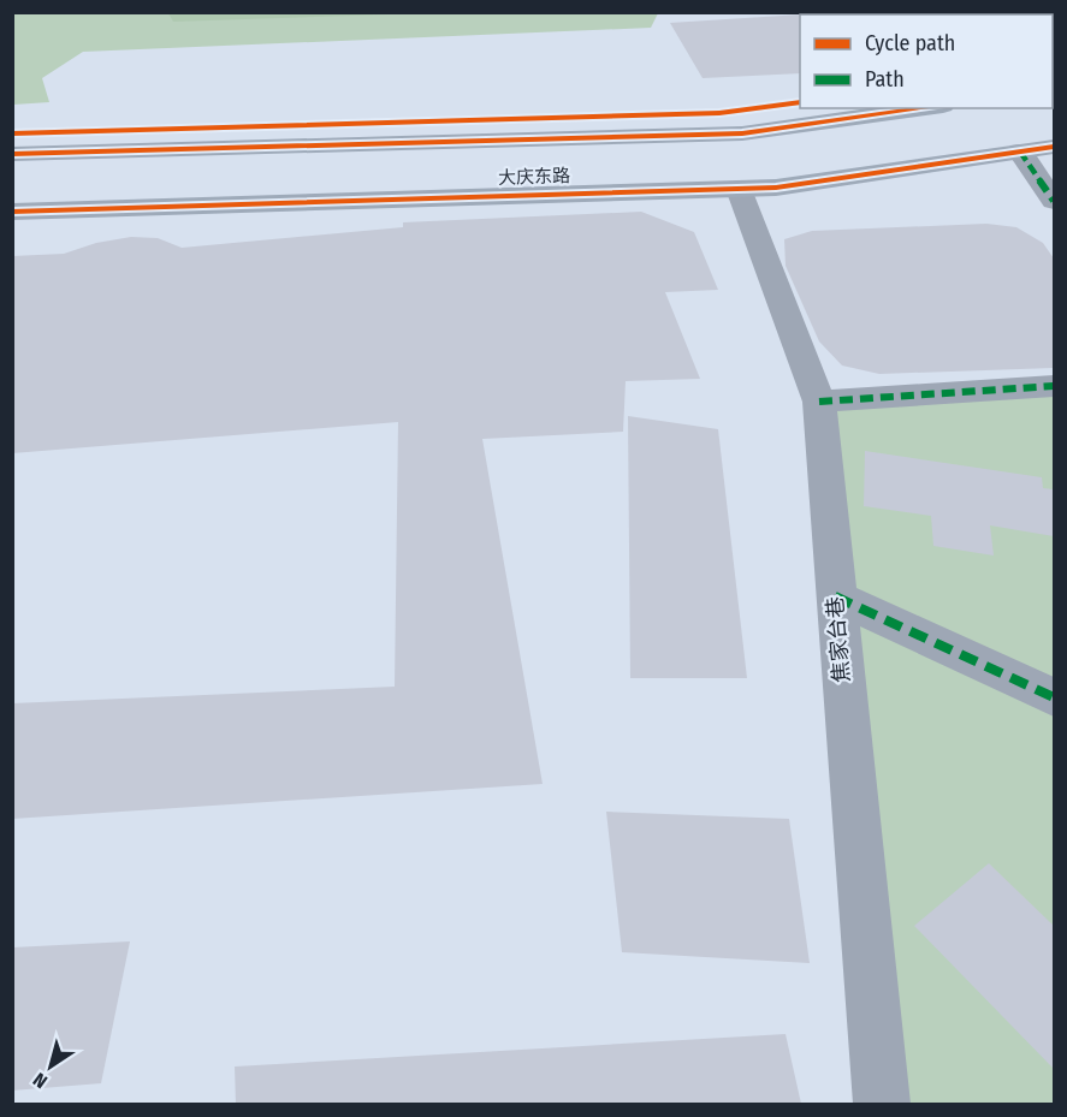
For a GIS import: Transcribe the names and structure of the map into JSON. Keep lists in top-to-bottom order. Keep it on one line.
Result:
{"streets":{"main road":["大庆东路"],"street":["焦家台巷"]},"crossings":[["大庆东路","焦家台巷"]],"legend":["Cycle path","Path"],"north":"bottom left"}
